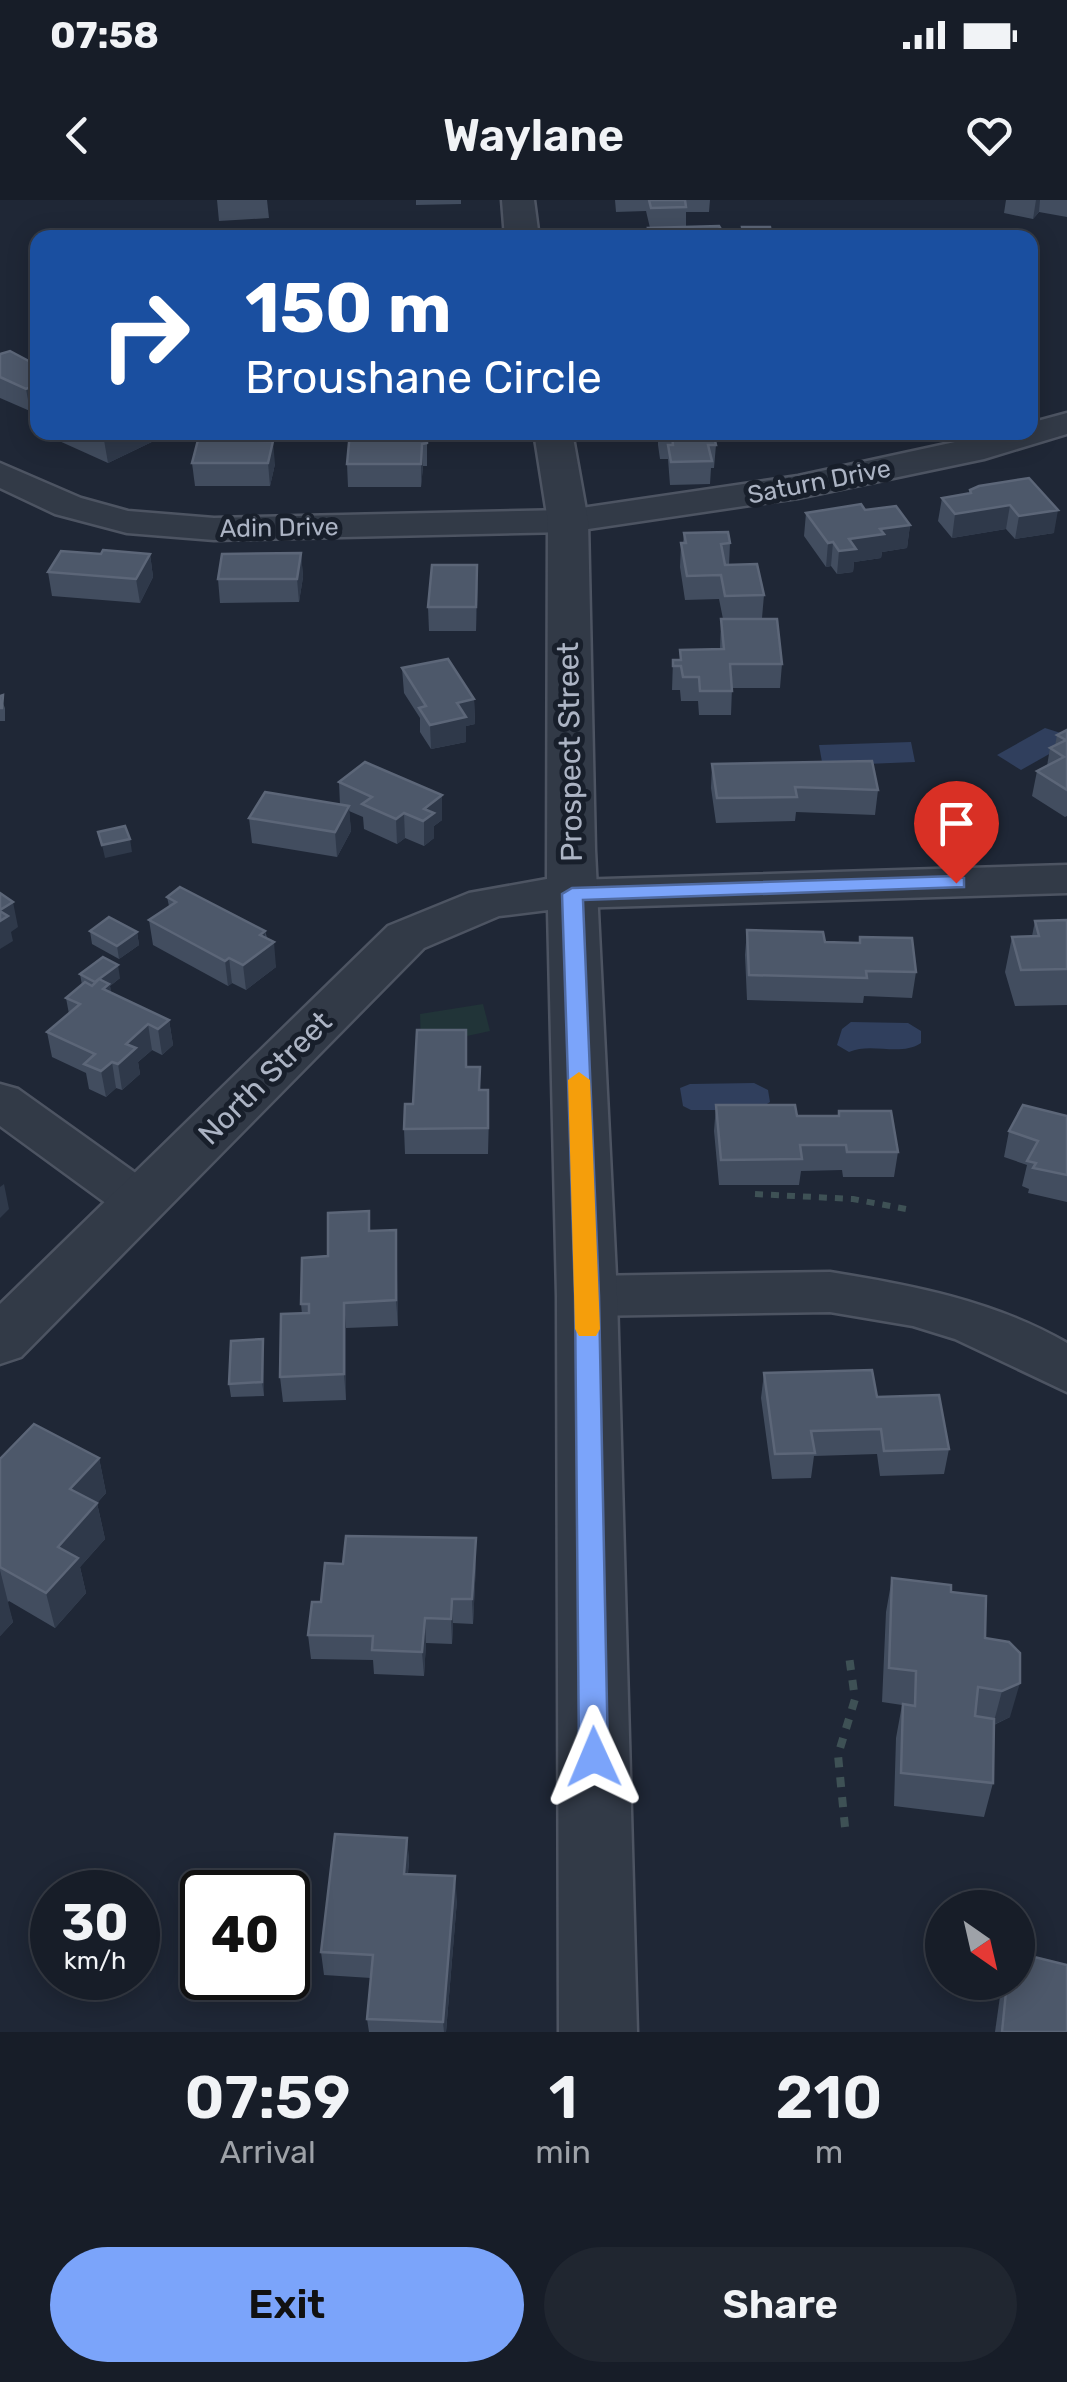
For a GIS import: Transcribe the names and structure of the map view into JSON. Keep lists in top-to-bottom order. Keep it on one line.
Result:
{"streets":{"street":["Saturn Drive","Adin Drive","Prospect Street","North Street"]},"crossings":[["Saturn Drive","Adin Drive"],["Saturn Drive","Prospect Street"],["Adin Drive","Prospect Street"],["Prospect Street","North Street"]],"north":"bottom right","page":{"status":"07:58","header":"Waylane","turn":["150 m","Broushane Circle"],"speed":"30 km/h","limit":"40","eta":["07:59","Arrival","1","min","210","m"],"buttons":["Exit","Share"]}}
